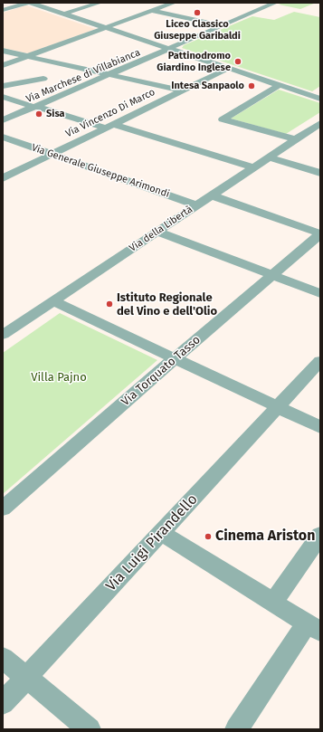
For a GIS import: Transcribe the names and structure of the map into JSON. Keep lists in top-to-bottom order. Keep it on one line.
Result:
{"streets":{"street":["Via Marchese di Villabianca","Via Vincenzo Di Marco","Via Generale Giuseppe Arimondi","Via della Libertà","Via Torquato Tasso","Via Luigi Pirandello"]},"crossings":[["Via Vincenzo Di Marco","Via Generale Giuseppe Arimondi"],["Via Generale Giuseppe Arimondi","Via della Libertà"]],"parks":["Villa Pajno"],"places":["Liceo Classico Giuseppe Garibaldi","Pattinodromo Giardino Inglese","Intesa Sanpaolo","Sisa","Istituto Regionale del Vino e dell'Olio","Cinema Ariston"]}
